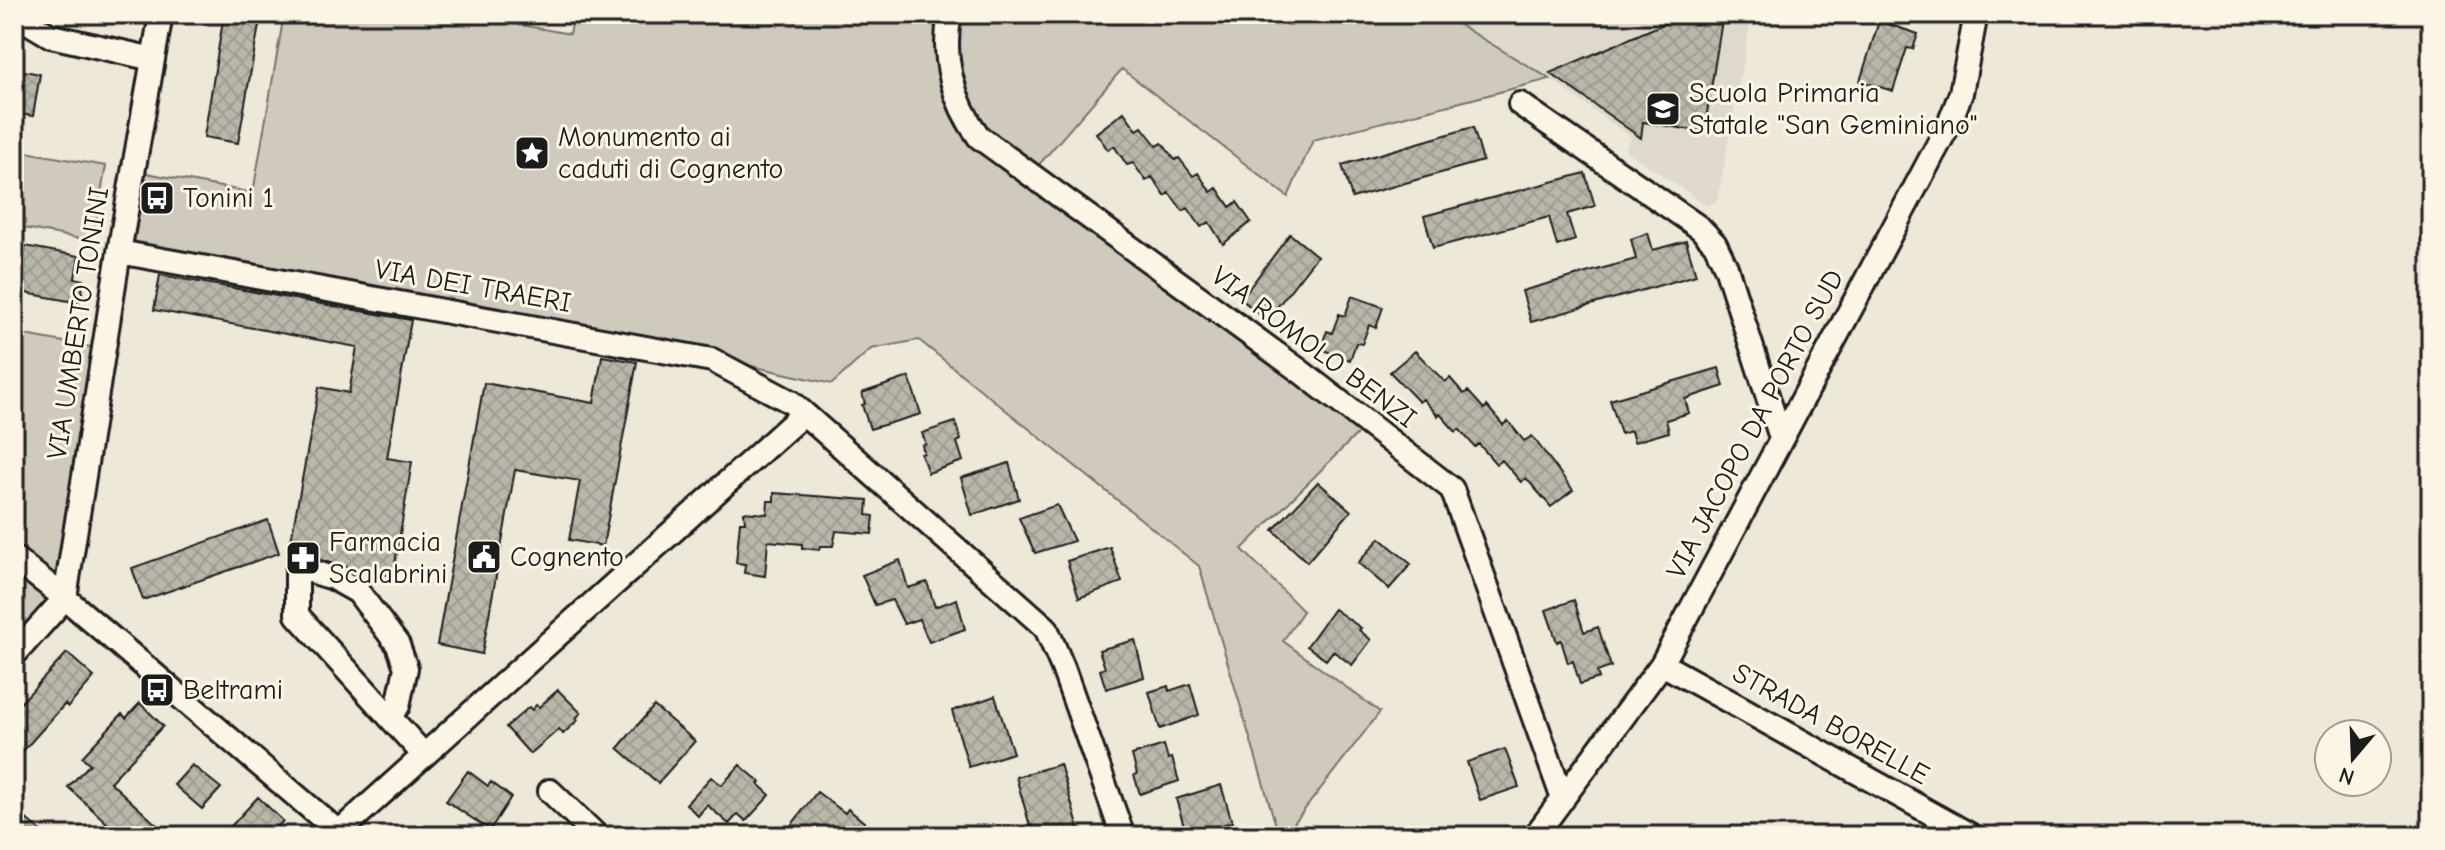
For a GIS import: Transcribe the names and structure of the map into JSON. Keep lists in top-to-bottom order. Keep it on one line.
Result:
{"streets":{"street":["VIA DEI TRAERI","VIA UMBERTO TONINI","VIA ROMOLO BENZI","VIA JACOPO DA PORTO SUD","STRADA BORELLE"]},"crossings":[["VIA DEI TRAERI","VIA UMBERTO TONINI"],["VIA ROMOLO BENZI","VIA JACOPO DA PORTO SUD"],["VIA JACOPO DA PORTO SUD","STRADA BORELLE"]],"places":{"school or university":["Scuola Primaria Statale \"San Geminiano\""],"place":["Monumento ai caduti di Cognento"],"bus stop":["Tonini 1","Beltrami"],"public building":["Cognento"],"pharmacy":["Farmacia Scalabrini"]},"north":"bottom"}
